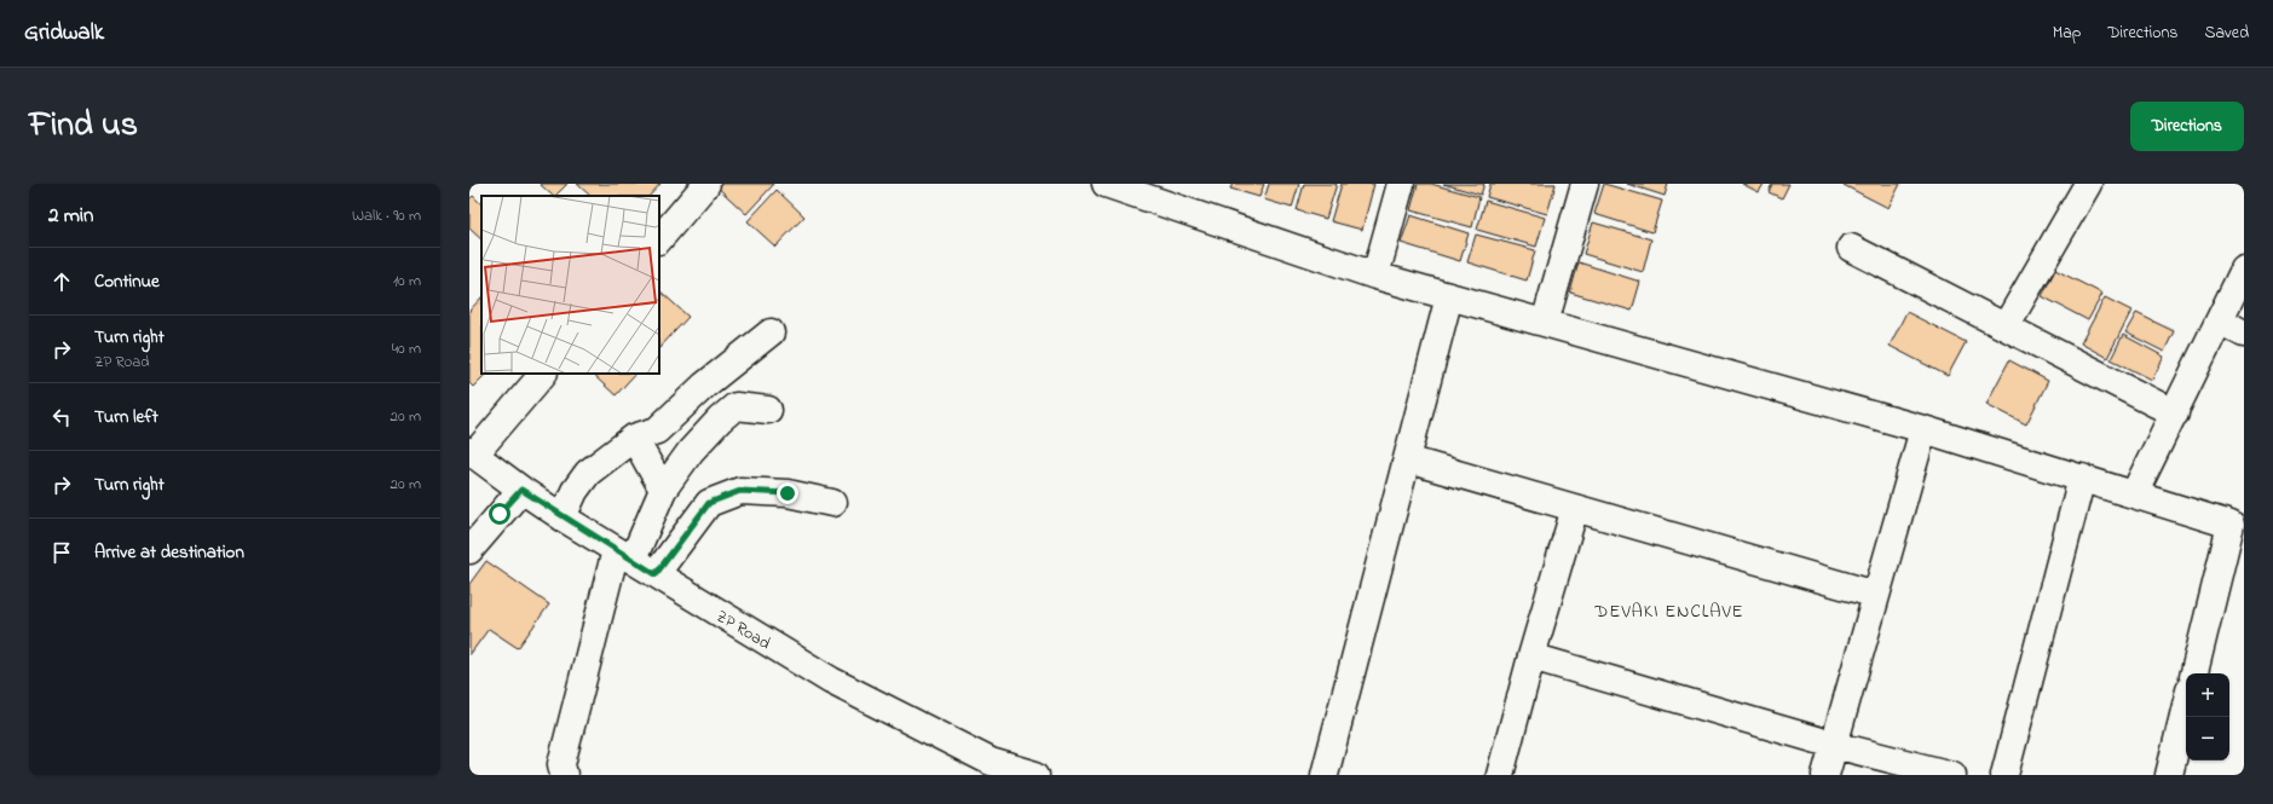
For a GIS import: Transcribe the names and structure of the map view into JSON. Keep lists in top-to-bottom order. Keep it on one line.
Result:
{"streets":{"street":["ZP Road"]},"districts":["DEVAKI ENCLAVE"],"page":{"header":"Gridwalk","nav":["Map","Directions","Saved"],"title":"Find us","buttons":"Directions","heading":["2 min","Walk · 90 m"],"list":[["Continue","10 m"],["Turn right","ZP Road","40 m"],["Turn left","20 m"],["Turn right","20 m"],"Arrive at destination"],"map_buttons":["+","−"]}}
